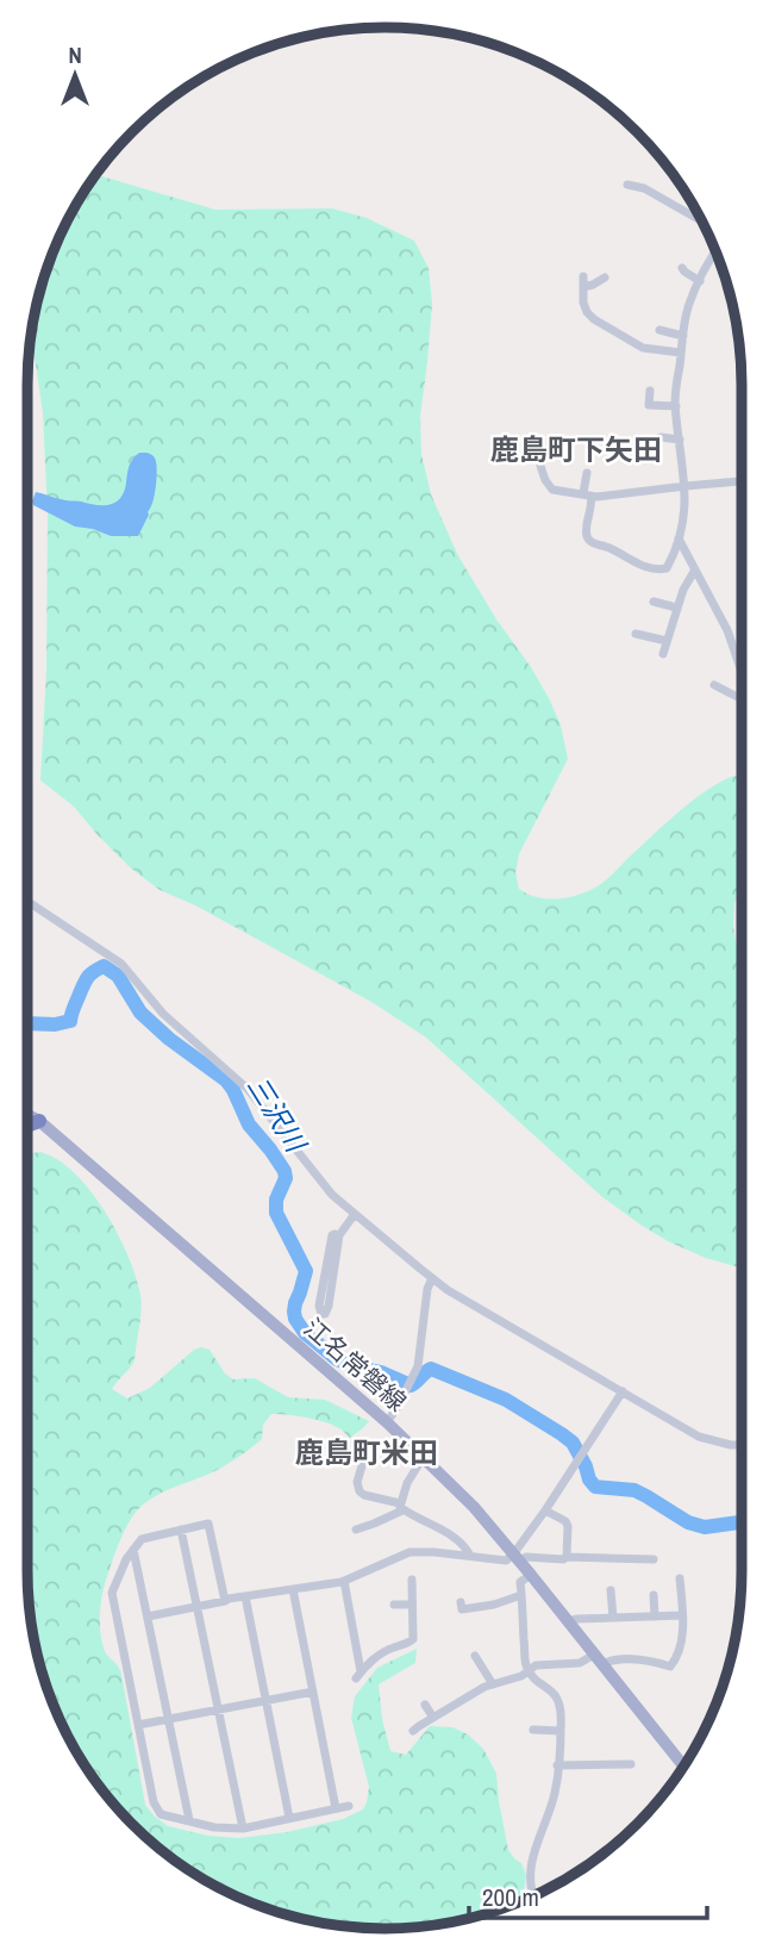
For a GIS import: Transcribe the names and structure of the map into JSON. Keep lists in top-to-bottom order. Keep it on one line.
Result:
{"streets":{"main road":["江名常磐線"]},"districts":["鹿島町下矢田","鹿島町米田"],"water":["三沢川"],"scale_bar":"200 m","north":"top"}
